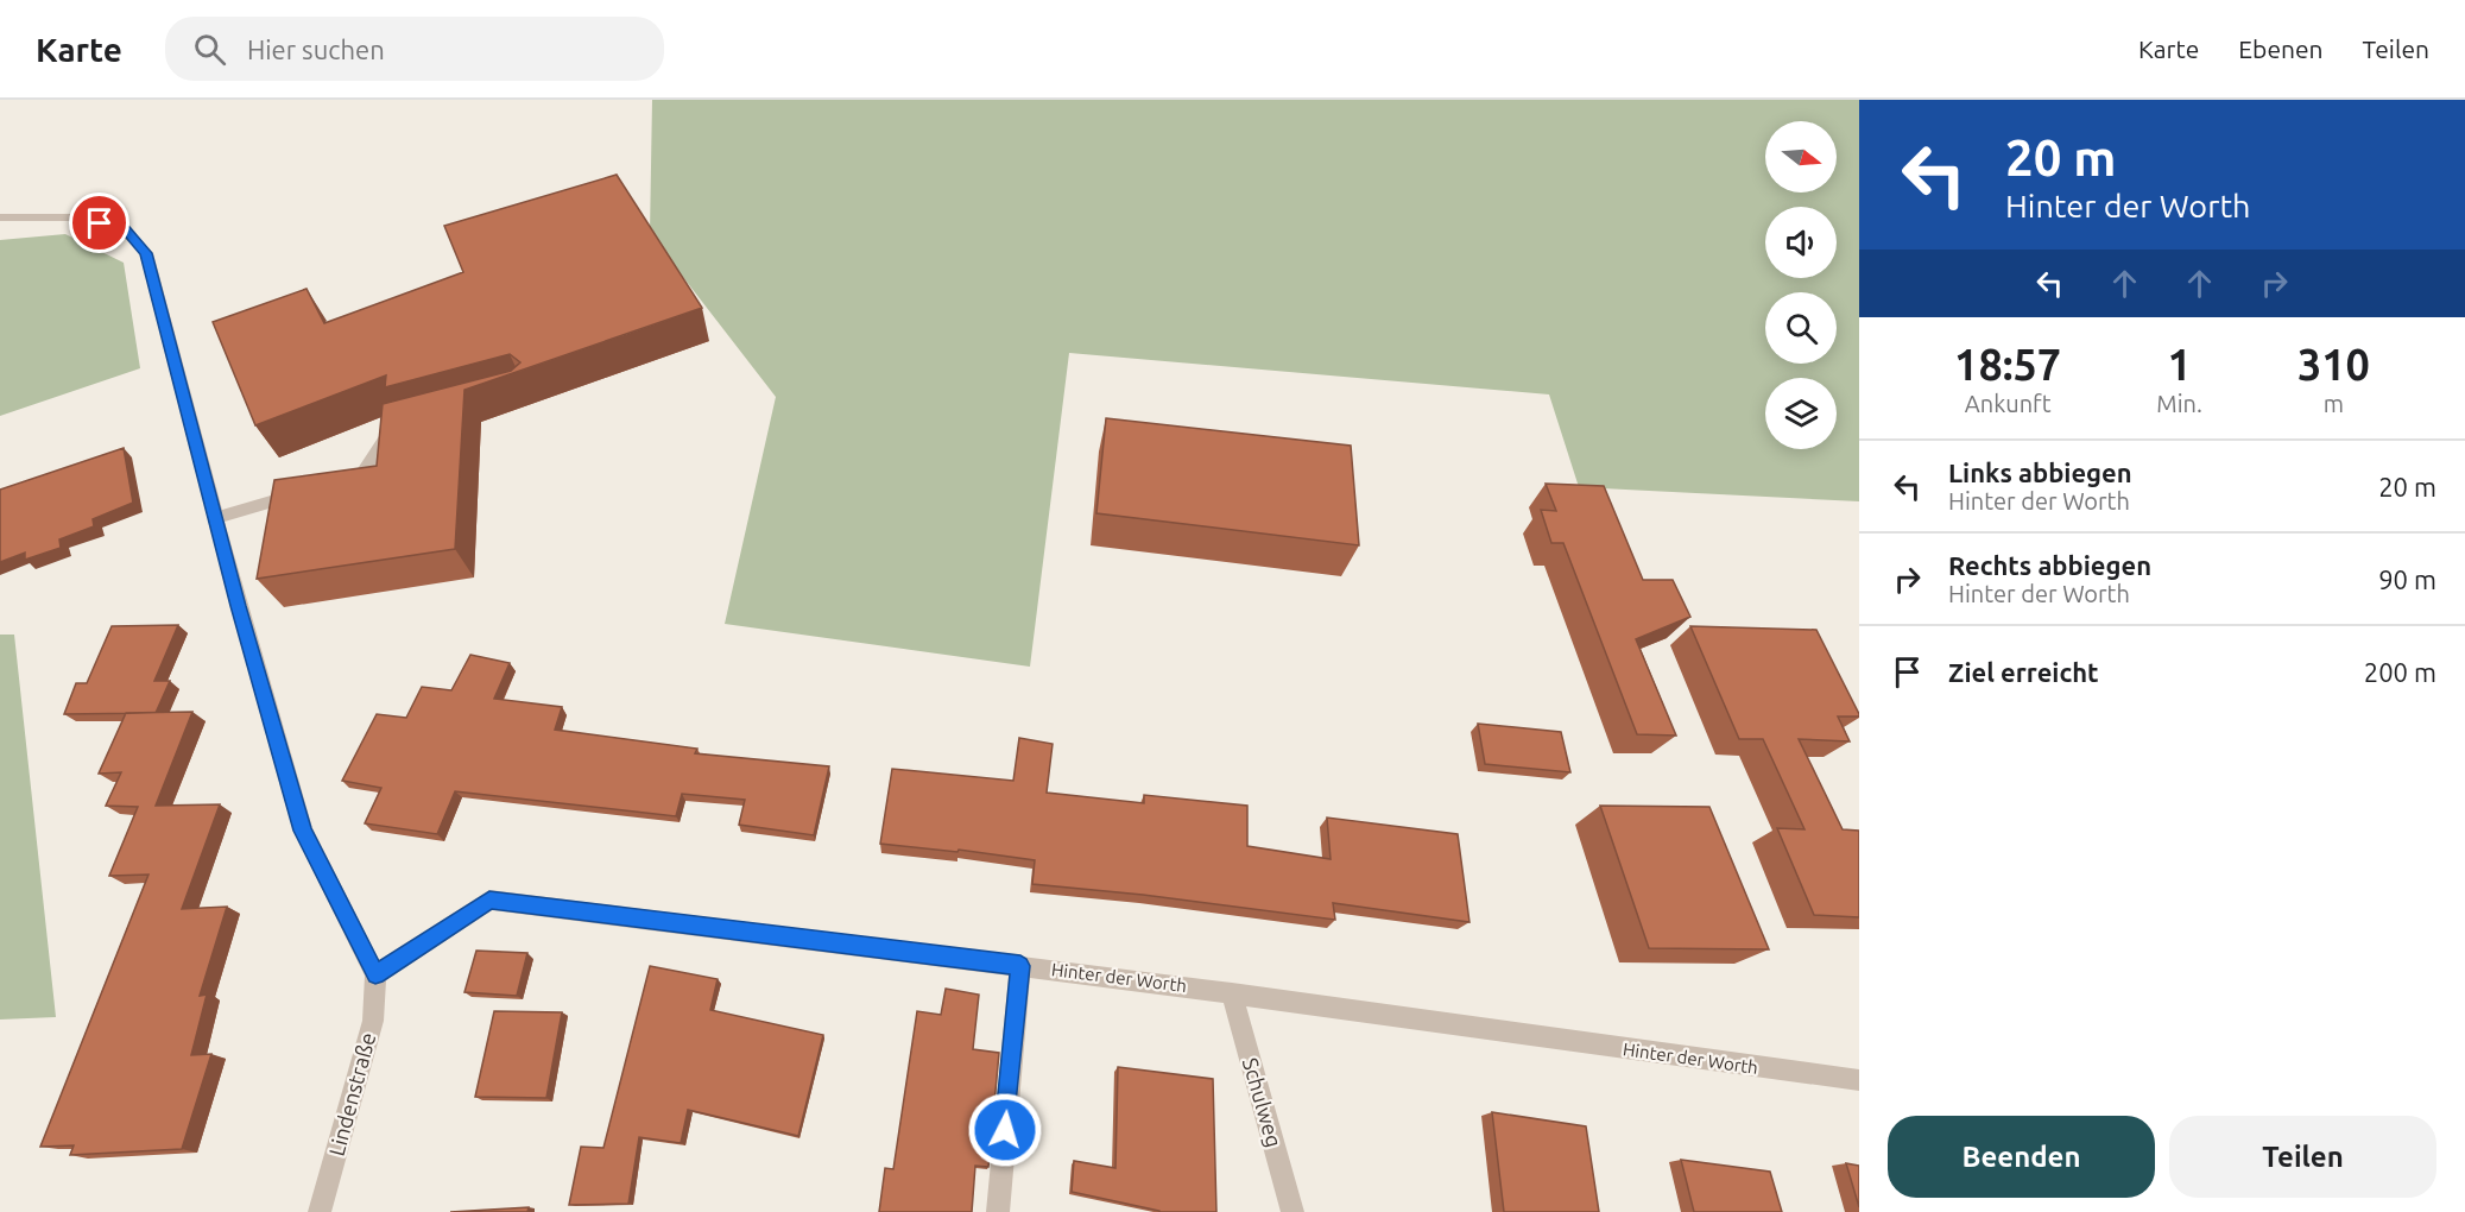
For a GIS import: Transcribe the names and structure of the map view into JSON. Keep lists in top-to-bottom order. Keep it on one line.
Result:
{"streets":{"street":["Hinter der Worth","Lindenstraße","Schulweg"]},"crossings":[["Hinter der Worth","Lindenstraße"],["Hinter der Worth","Schulweg"]],"north":"right","page":{"header":"Karte","search":"Hier suchen","nav":["Karte","Ebenen","Teilen"],"turn":["20 m","Hinter der Worth"],"eta":["18:57","Ankunft","1","Min.","310","m"],"list":[{"name":"Links abbiegen","note":"Hinter der Worth","value":"20 m"},{"name":"Rechts abbiegen","note":"Hinter der Worth","value":"90 m"},{"name":"Ziel erreicht","value":"200 m"}],"buttons":["Beenden","Teilen"]}}
